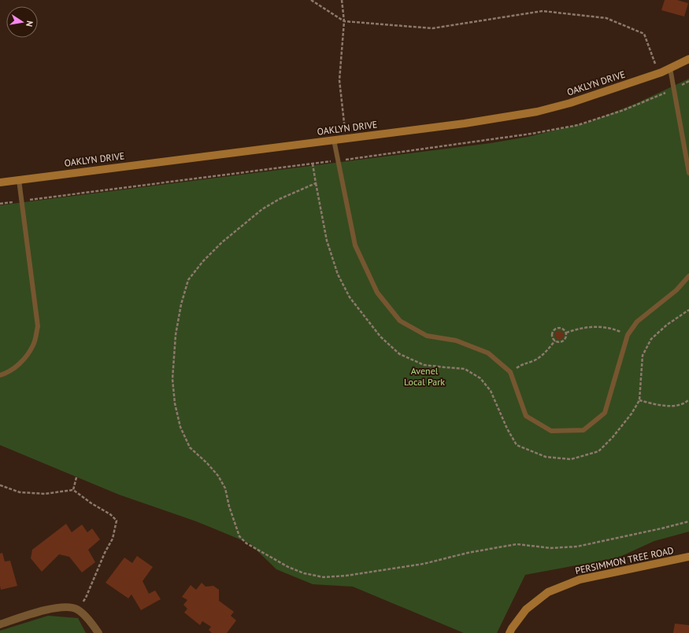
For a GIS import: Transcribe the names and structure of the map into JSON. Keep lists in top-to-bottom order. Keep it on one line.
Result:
{"streets":{"street":["OAKLYN DRIVE","PERSIMMON TREE ROAD"]},"parks":["Avenel Local Park"],"north":"right"}
